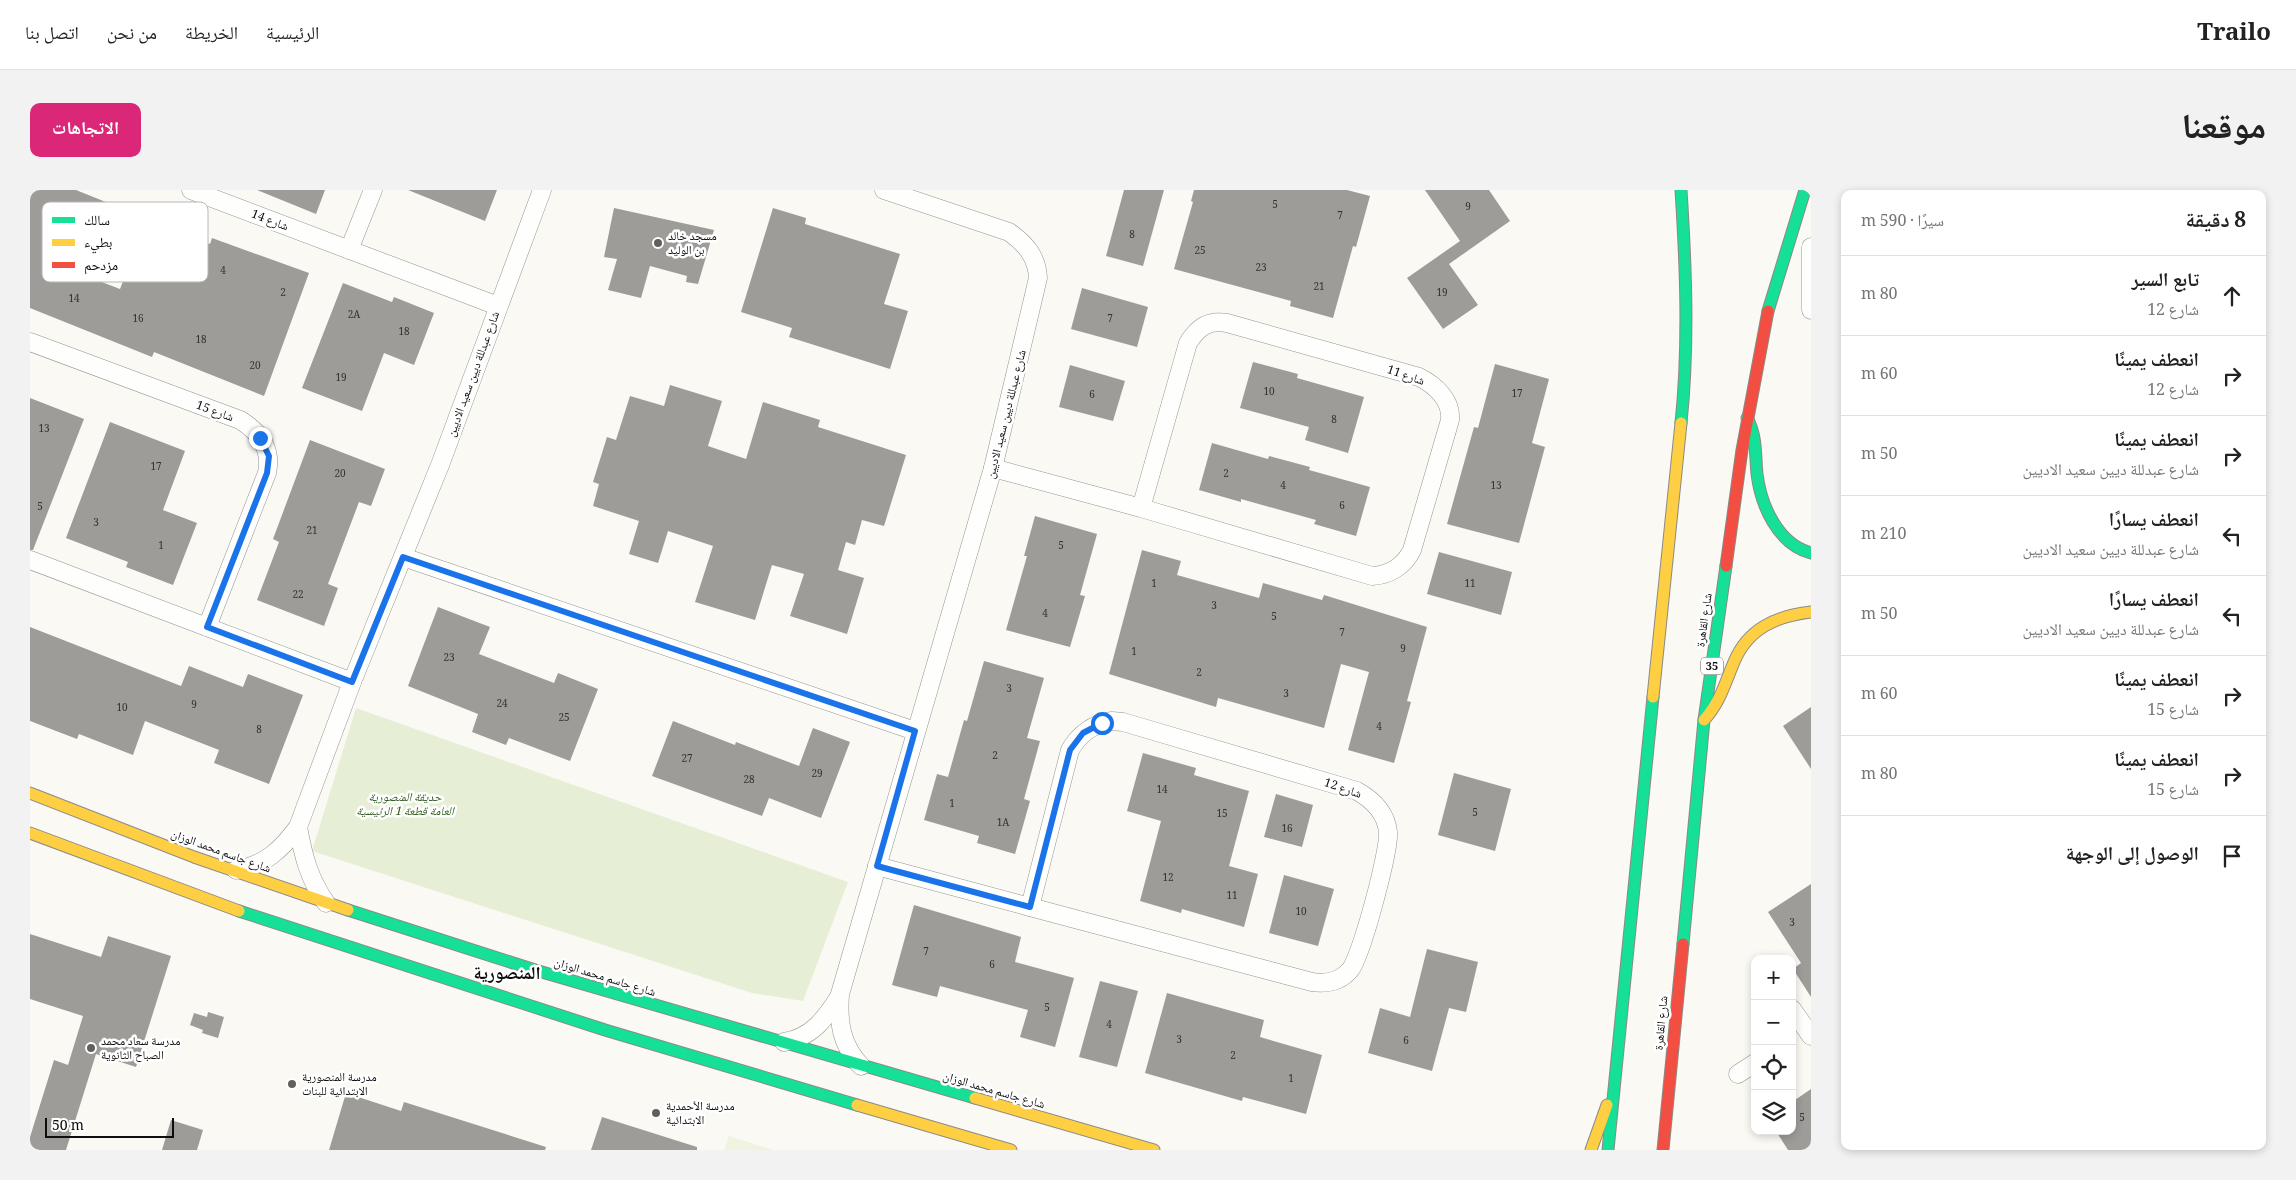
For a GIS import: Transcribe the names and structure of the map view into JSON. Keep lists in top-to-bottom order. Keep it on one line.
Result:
{"streets":{"street":["شارع 14","شارع عبدللة ديين سعيد الاديين","شارع 11","شارع 15","شارع القاهرة","35","شارع 12","شارع جاسم محمد الوزان"]},"crossings":[["شارع 14","شارع عبدللة ديين سعيد الاديين"],["شارع عبدللة ديين سعيد الاديين","شارع 11"],["شارع عبدللة ديين سعيد الاديين","شارع 12"],["شارع عبدللة ديين سعيد الاديين","شارع جاسم محمد الوزان"]],"districts":["المنصورية"],"parks":["حديقة المنصورية العامة قطعة 1 الرئيسية"],"places":["مسجد خالد بن الوليد","مدرسة سعاد محمد الصباح الثانوية","مدرسة المنصورية الابتدائية للبنات","مدرسة الأحمدية الابتدائية"],"house_numbers":["5","9","7","8","25","23","4","21","2","19","14","2A","16","7","18","18","20","19","10","17","6","8","13","17","20","2","4","13","6","5","3","21","1","5","1","11","22","3","4","5","7","9","1","23","2","3","3","24","9","10","25","4","8","2","27","29","28","14","1","5","15","1A","16","12","11","10","3","7","6","5","4","3","6","2","1","5"],"legend":["سالك","بطيء","مزدحم"],"scale_bar":"50 m","page":{"header":"Trailo","nav":["الرئيسية","الخريطة","من نحن","اتصل بنا"],"title":"موقعنا","buttons":"الاتجاهات","heading":["8 دقيقة","سيرًا · 590 m"],"list":[["تابع السير","شارع 12","80 m"],["انعطف يمينًا","شارع 12","60 m"],["انعطف يمينًا","شارع عبدللة ديين سعيد الاديين","50 m"],["انعطف يسارًا","شارع عبدللة ديين سعيد الاديين","210 m"],["انعطف يسارًا","شارع عبدللة ديين سعيد الاديين","50 m"],["انعطف يمينًا","شارع 15","60 m"],["انعطف يمينًا","شارع 15","80 m"],"الوصول إلى الوجهة"],"map_buttons":["+","−"],"scale":"50 m"}}
